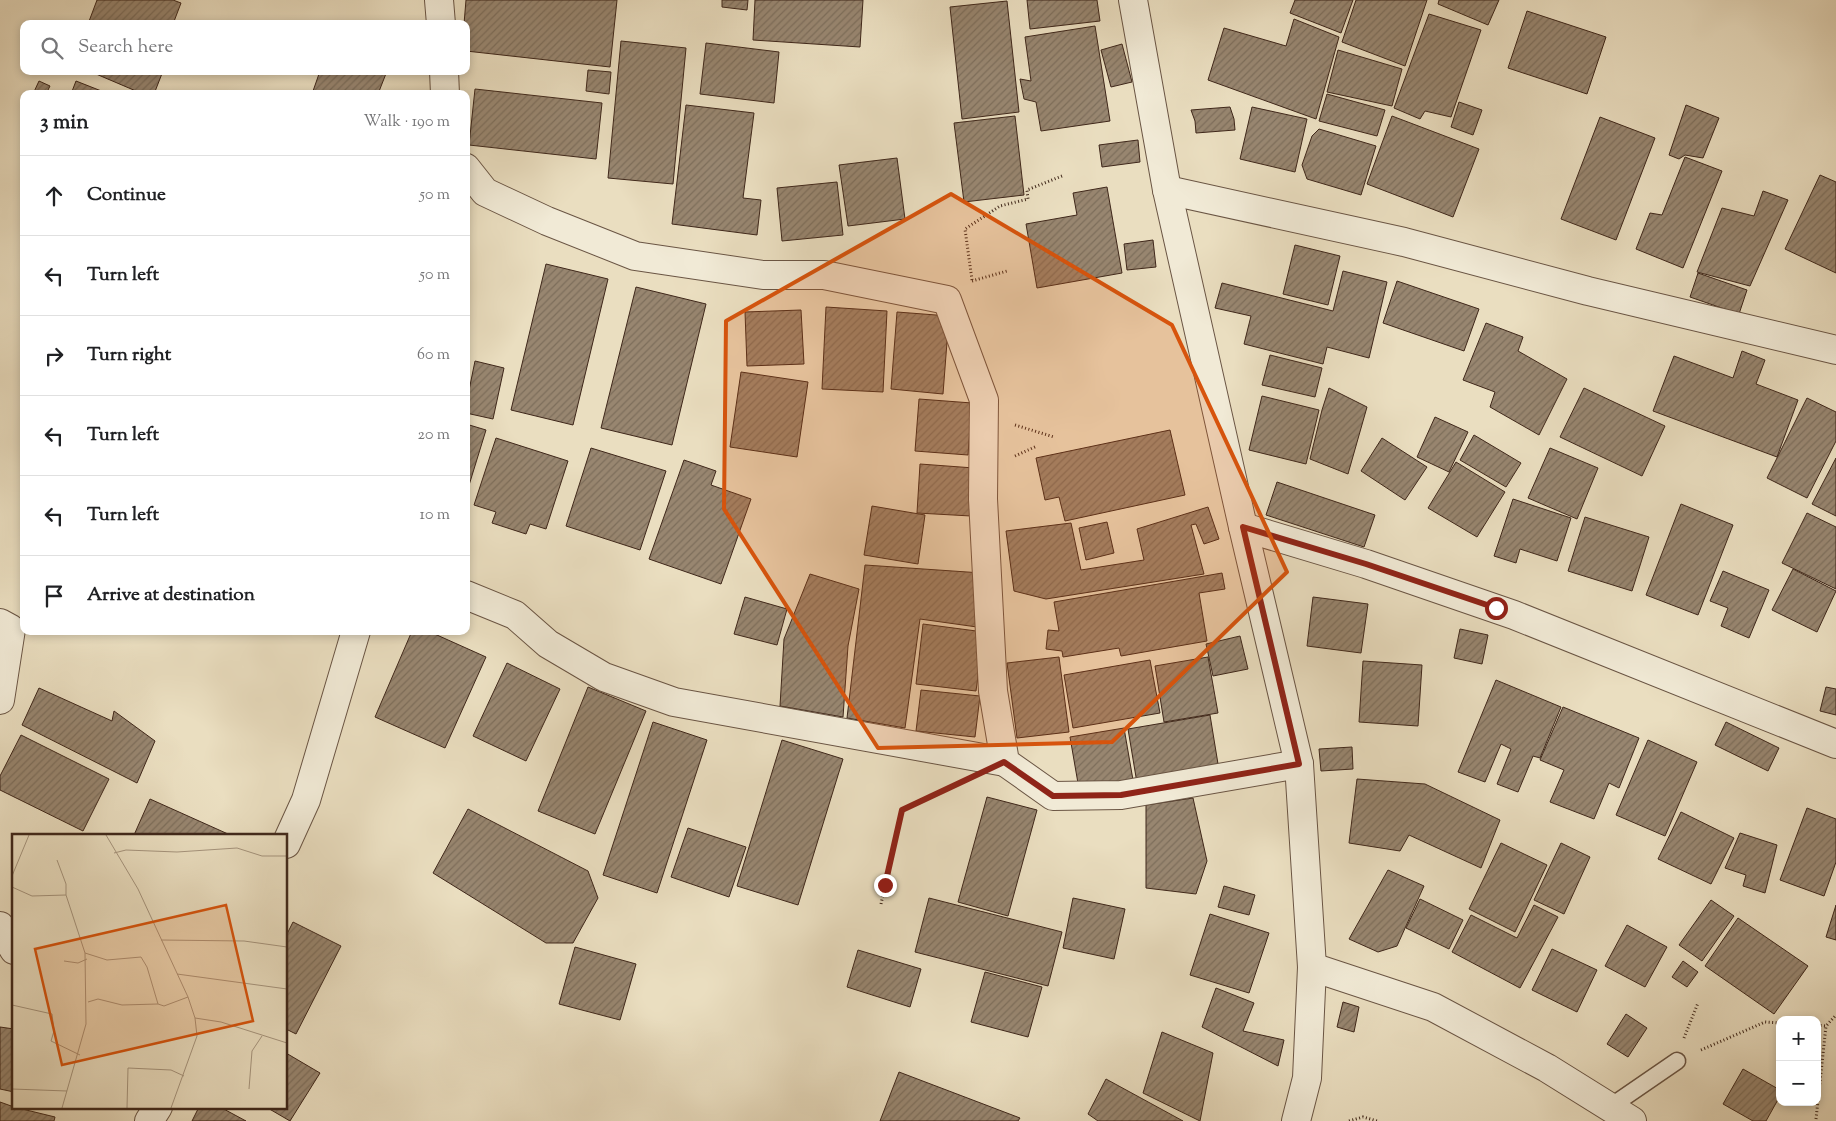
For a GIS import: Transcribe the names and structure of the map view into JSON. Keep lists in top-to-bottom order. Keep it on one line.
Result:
{"page":{"search":"Search here","heading":["3 min","Walk · 190 m"],"list":[["Continue","50 m"],["Turn left","50 m"],["Turn right","60 m"],["Turn left","20 m"],["Turn left","10 m"],"Arrive at destination"],"map_buttons":["+","−"]}}
